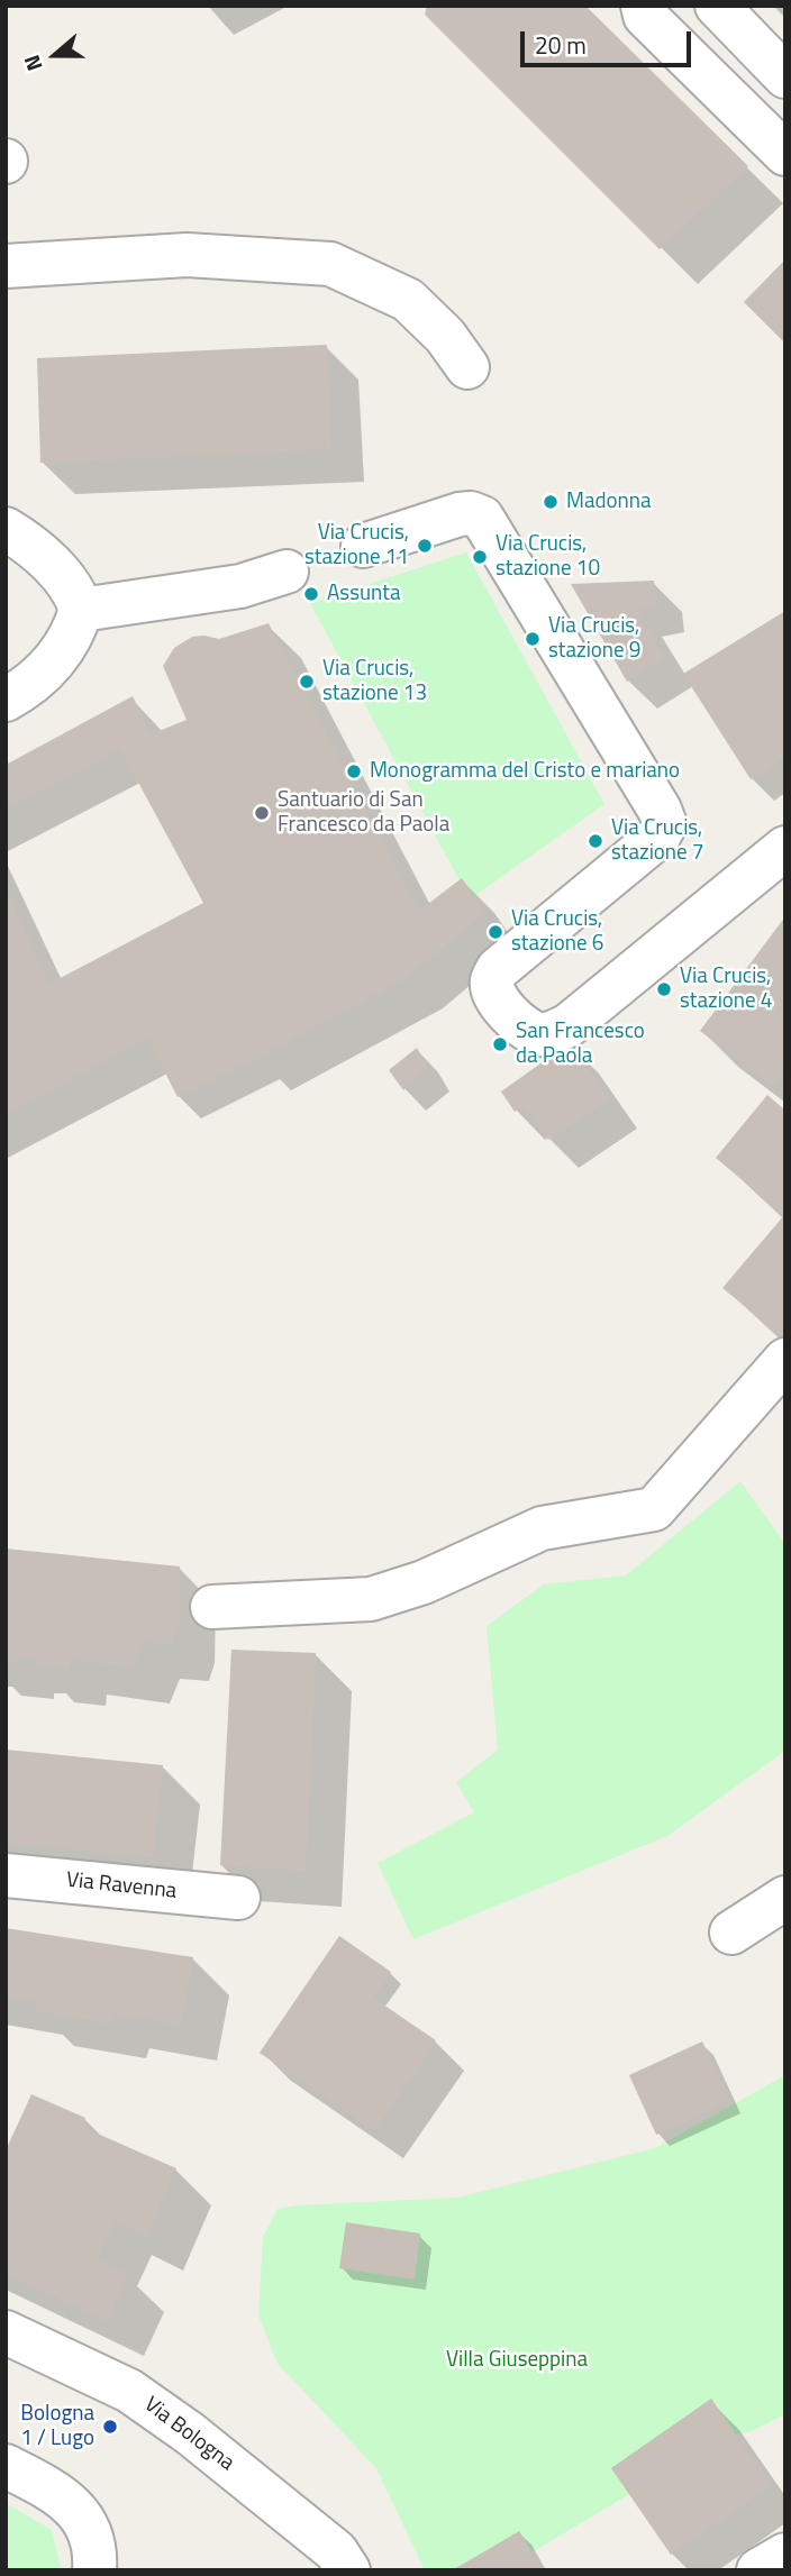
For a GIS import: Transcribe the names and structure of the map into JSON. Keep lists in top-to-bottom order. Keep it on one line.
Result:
{"streets":{"street":["Via Ravenna","Via Bologna"]},"parks":["Villa Giuseppina"],"places":["Madonna","Via Crucis, stazione 11","Via Crucis, stazione 10","Assunta","Via Crucis, stazione 9","Via Crucis, stazione 13","Monogramma del Cristo e mariano","Santuario di San Francesco da Paola","Via Crucis, stazione 7","Via Crucis, stazione 6","Via Crucis, stazione 4","San Francesco da Paola","Bologna 1 / Lugo"],"scale_bar":"20 m","north":"left"}
